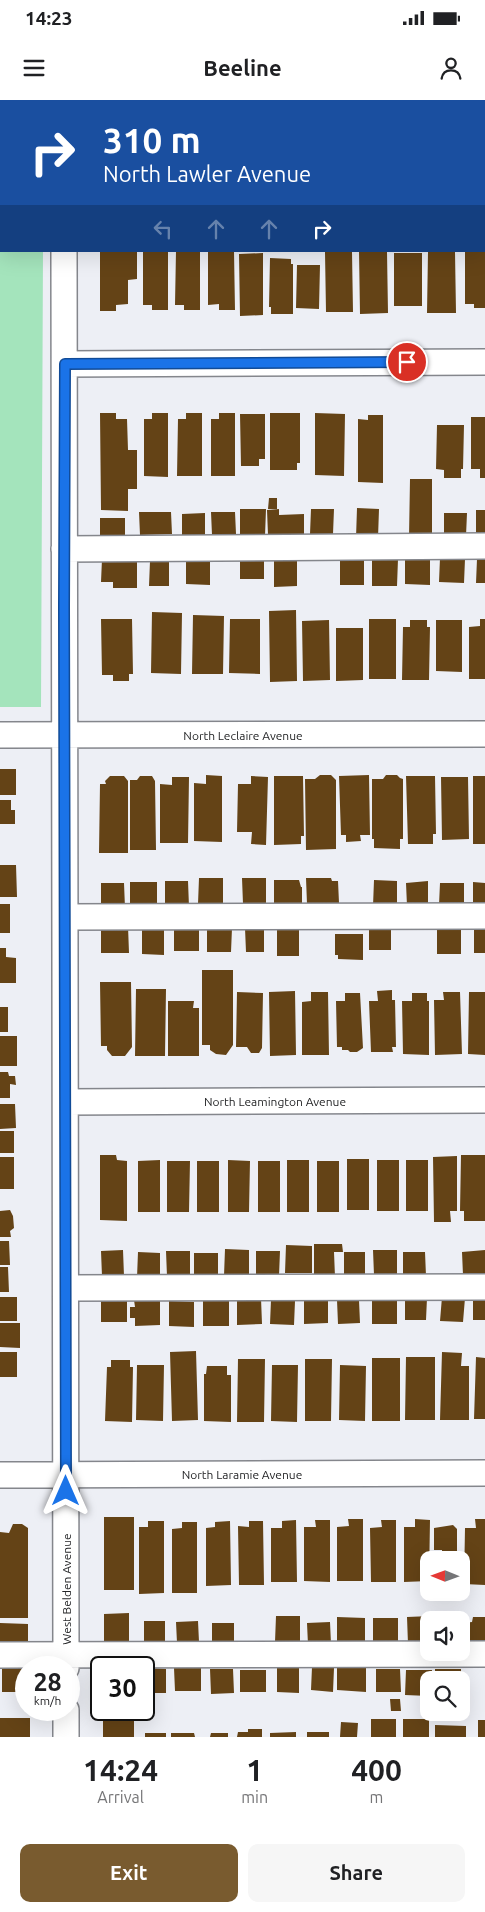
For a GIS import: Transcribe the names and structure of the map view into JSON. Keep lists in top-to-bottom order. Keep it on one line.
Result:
{"streets":{"street":["North Leclaire Avenue","North Leamington Avenue","North Laramie Avenue","West Belden Avenue"]},"crossings":[["North Leclaire Avenue","West Belden Avenue"],["North Leamington Avenue","West Belden Avenue"],["North Laramie Avenue","West Belden Avenue"]],"north":"left","page":{"status":"14:23","header":"Beeline","turn":["310 m","North Lawler Avenue"],"speed":"28 km/h","limit":"30","eta":["14:24","Arrival","1","min","400","m"],"buttons":["Exit","Share"]}}
